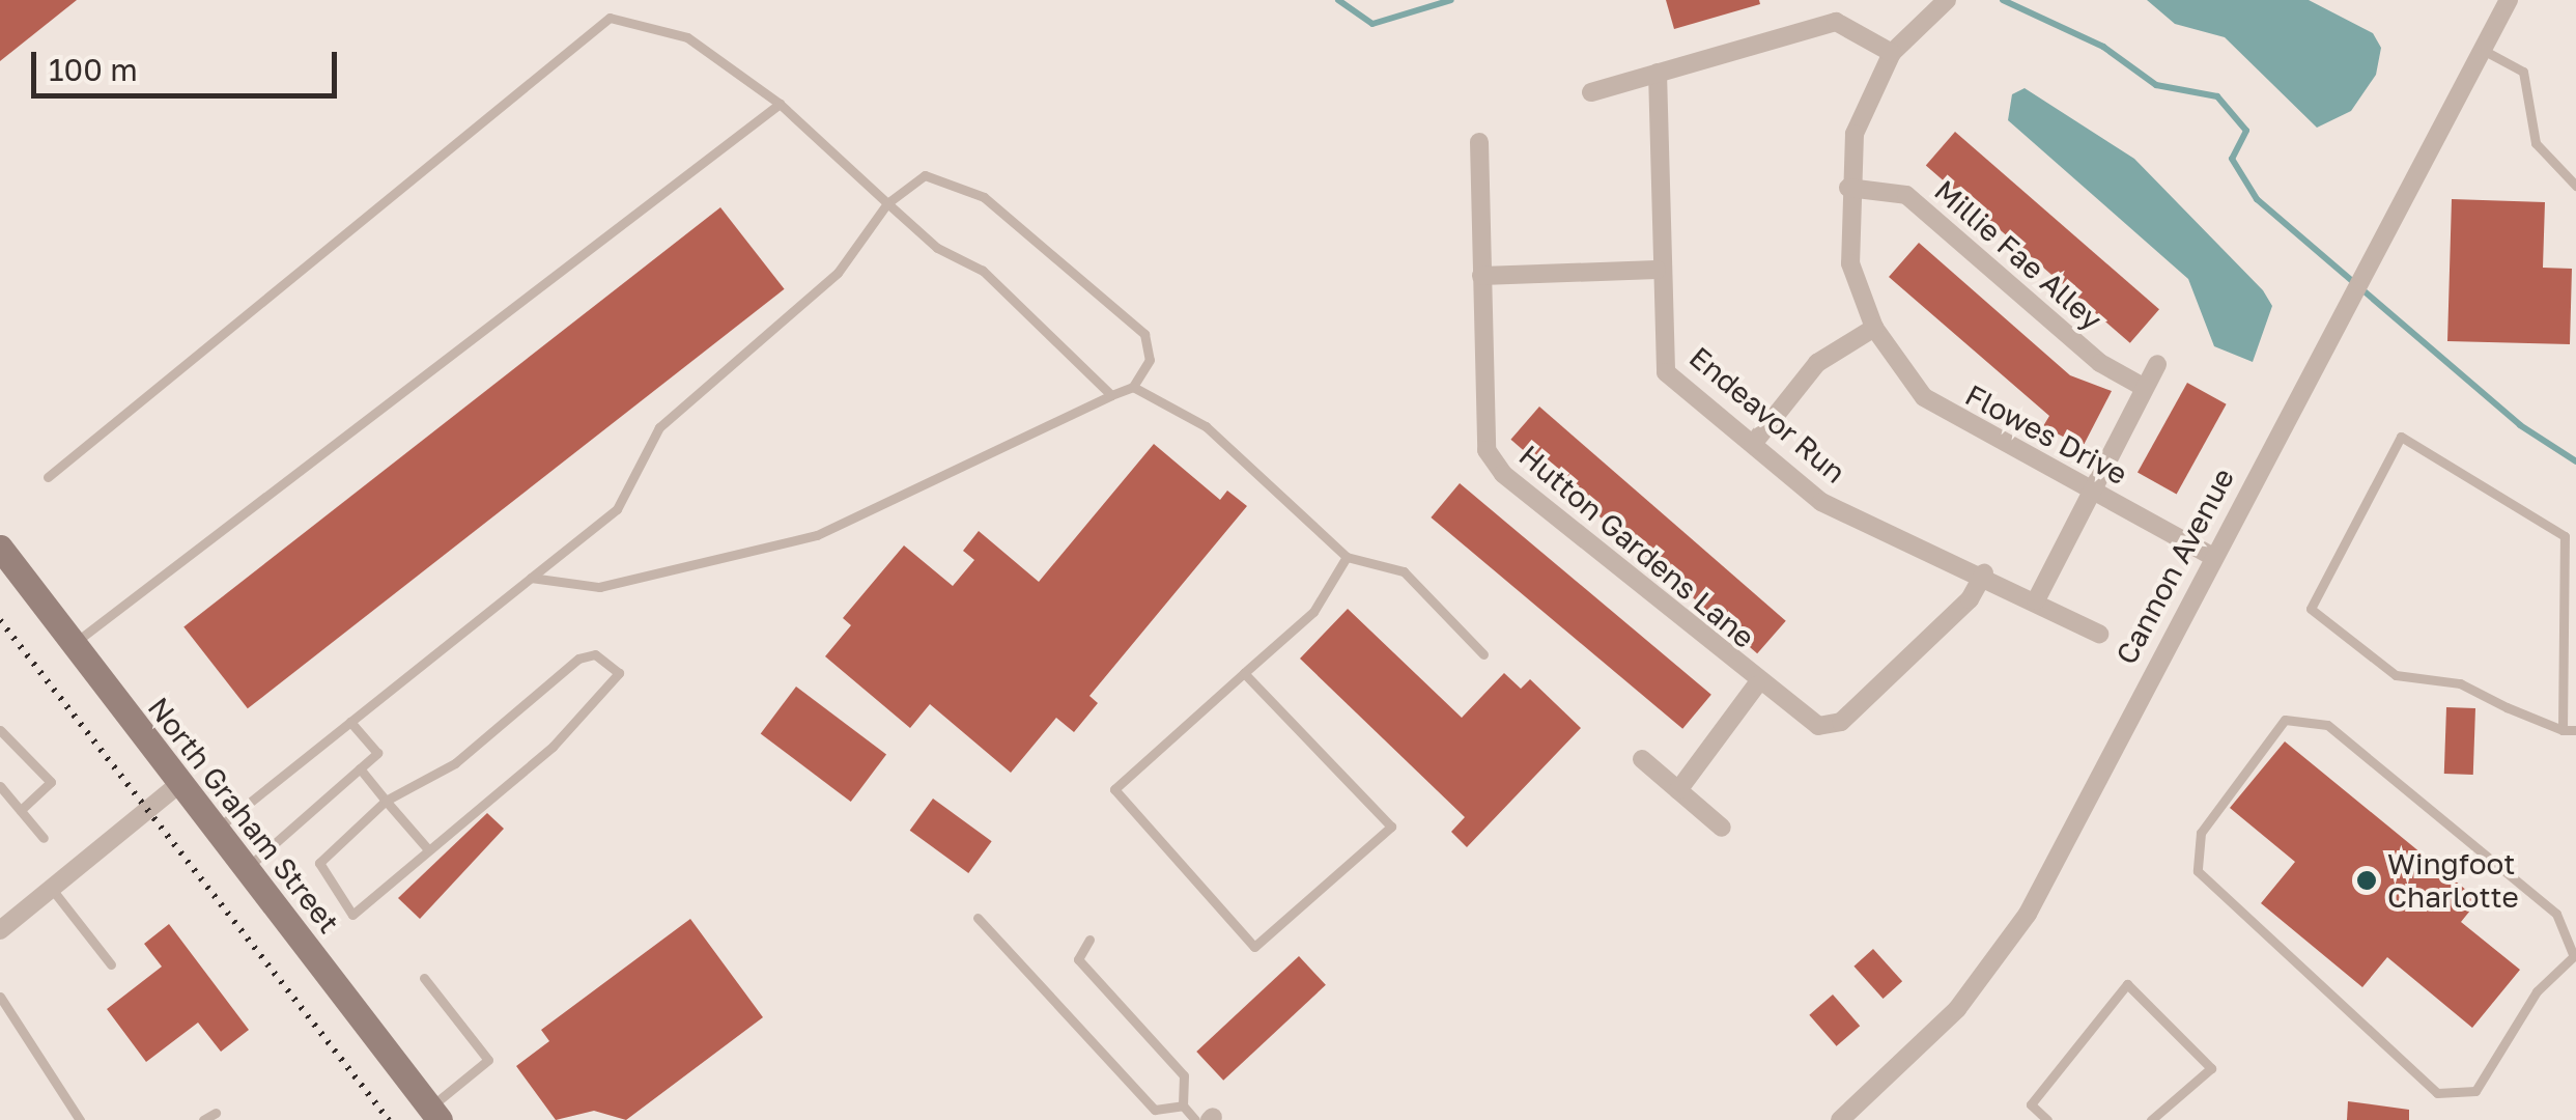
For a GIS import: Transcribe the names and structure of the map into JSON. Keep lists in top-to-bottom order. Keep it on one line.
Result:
{"streets":{"main road":["North Graham Street"],"street":["Millie Fae Alley","Endeavor Run","Flowes Drive","Hutton Gardens Lane","Cannon Avenue"]},"crossings":[["Millie Fae Alley","Flowes Drive"],["Endeavor Run","Hutton Gardens Lane"],["Flowes Drive","Cannon Avenue"]],"places":["Wingfoot Charlotte"],"scale_bar":"100 m"}
